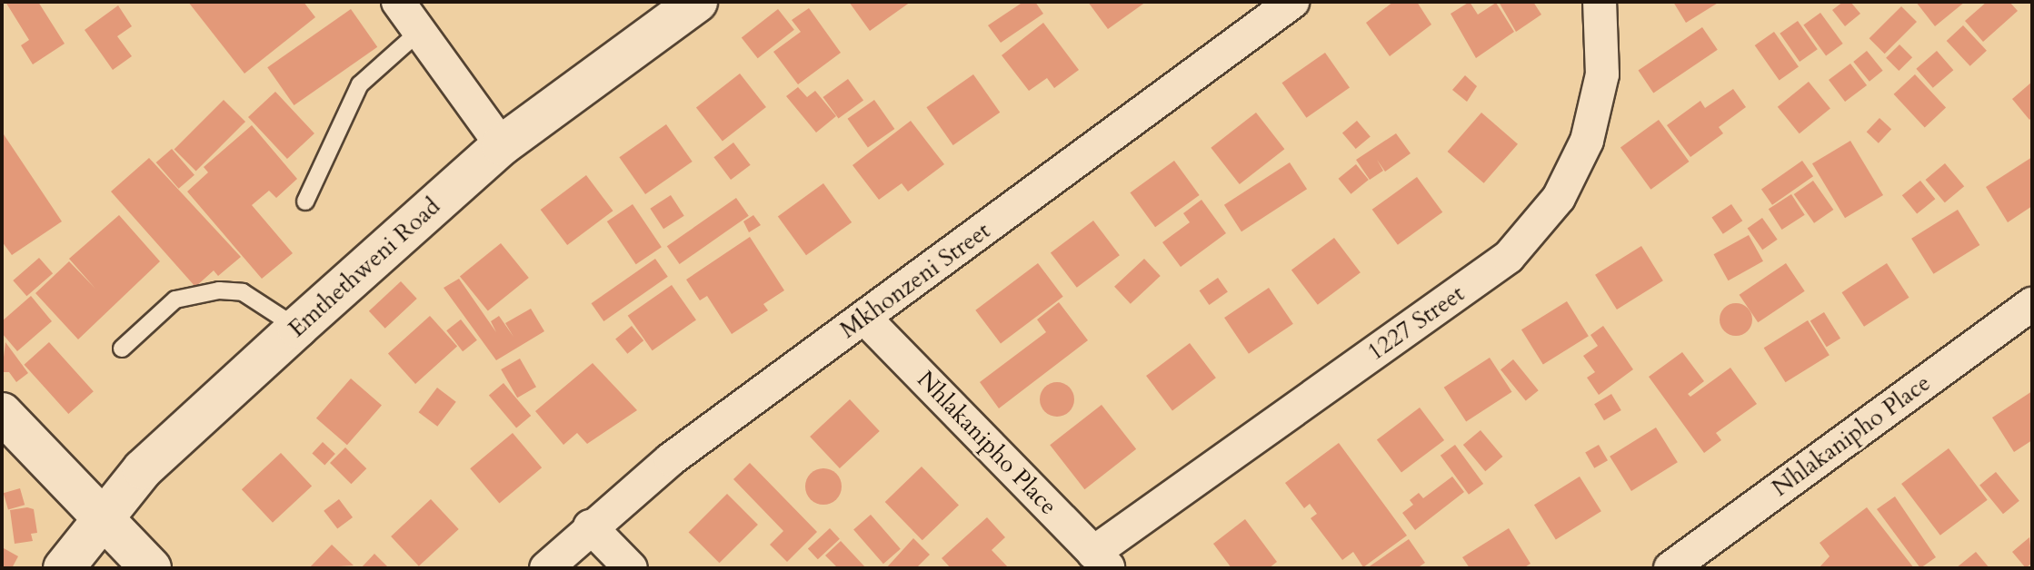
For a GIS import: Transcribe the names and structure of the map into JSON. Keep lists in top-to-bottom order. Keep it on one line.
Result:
{"streets":{"street":["Emthethweni Road","Mkhonzeni Street","1227 Street","Nhlakanipho Place"]},"crossings":[["Mkhonzeni Street","Nhlakanipho Place"],["1227 Street","Nhlakanipho Place"]]}
